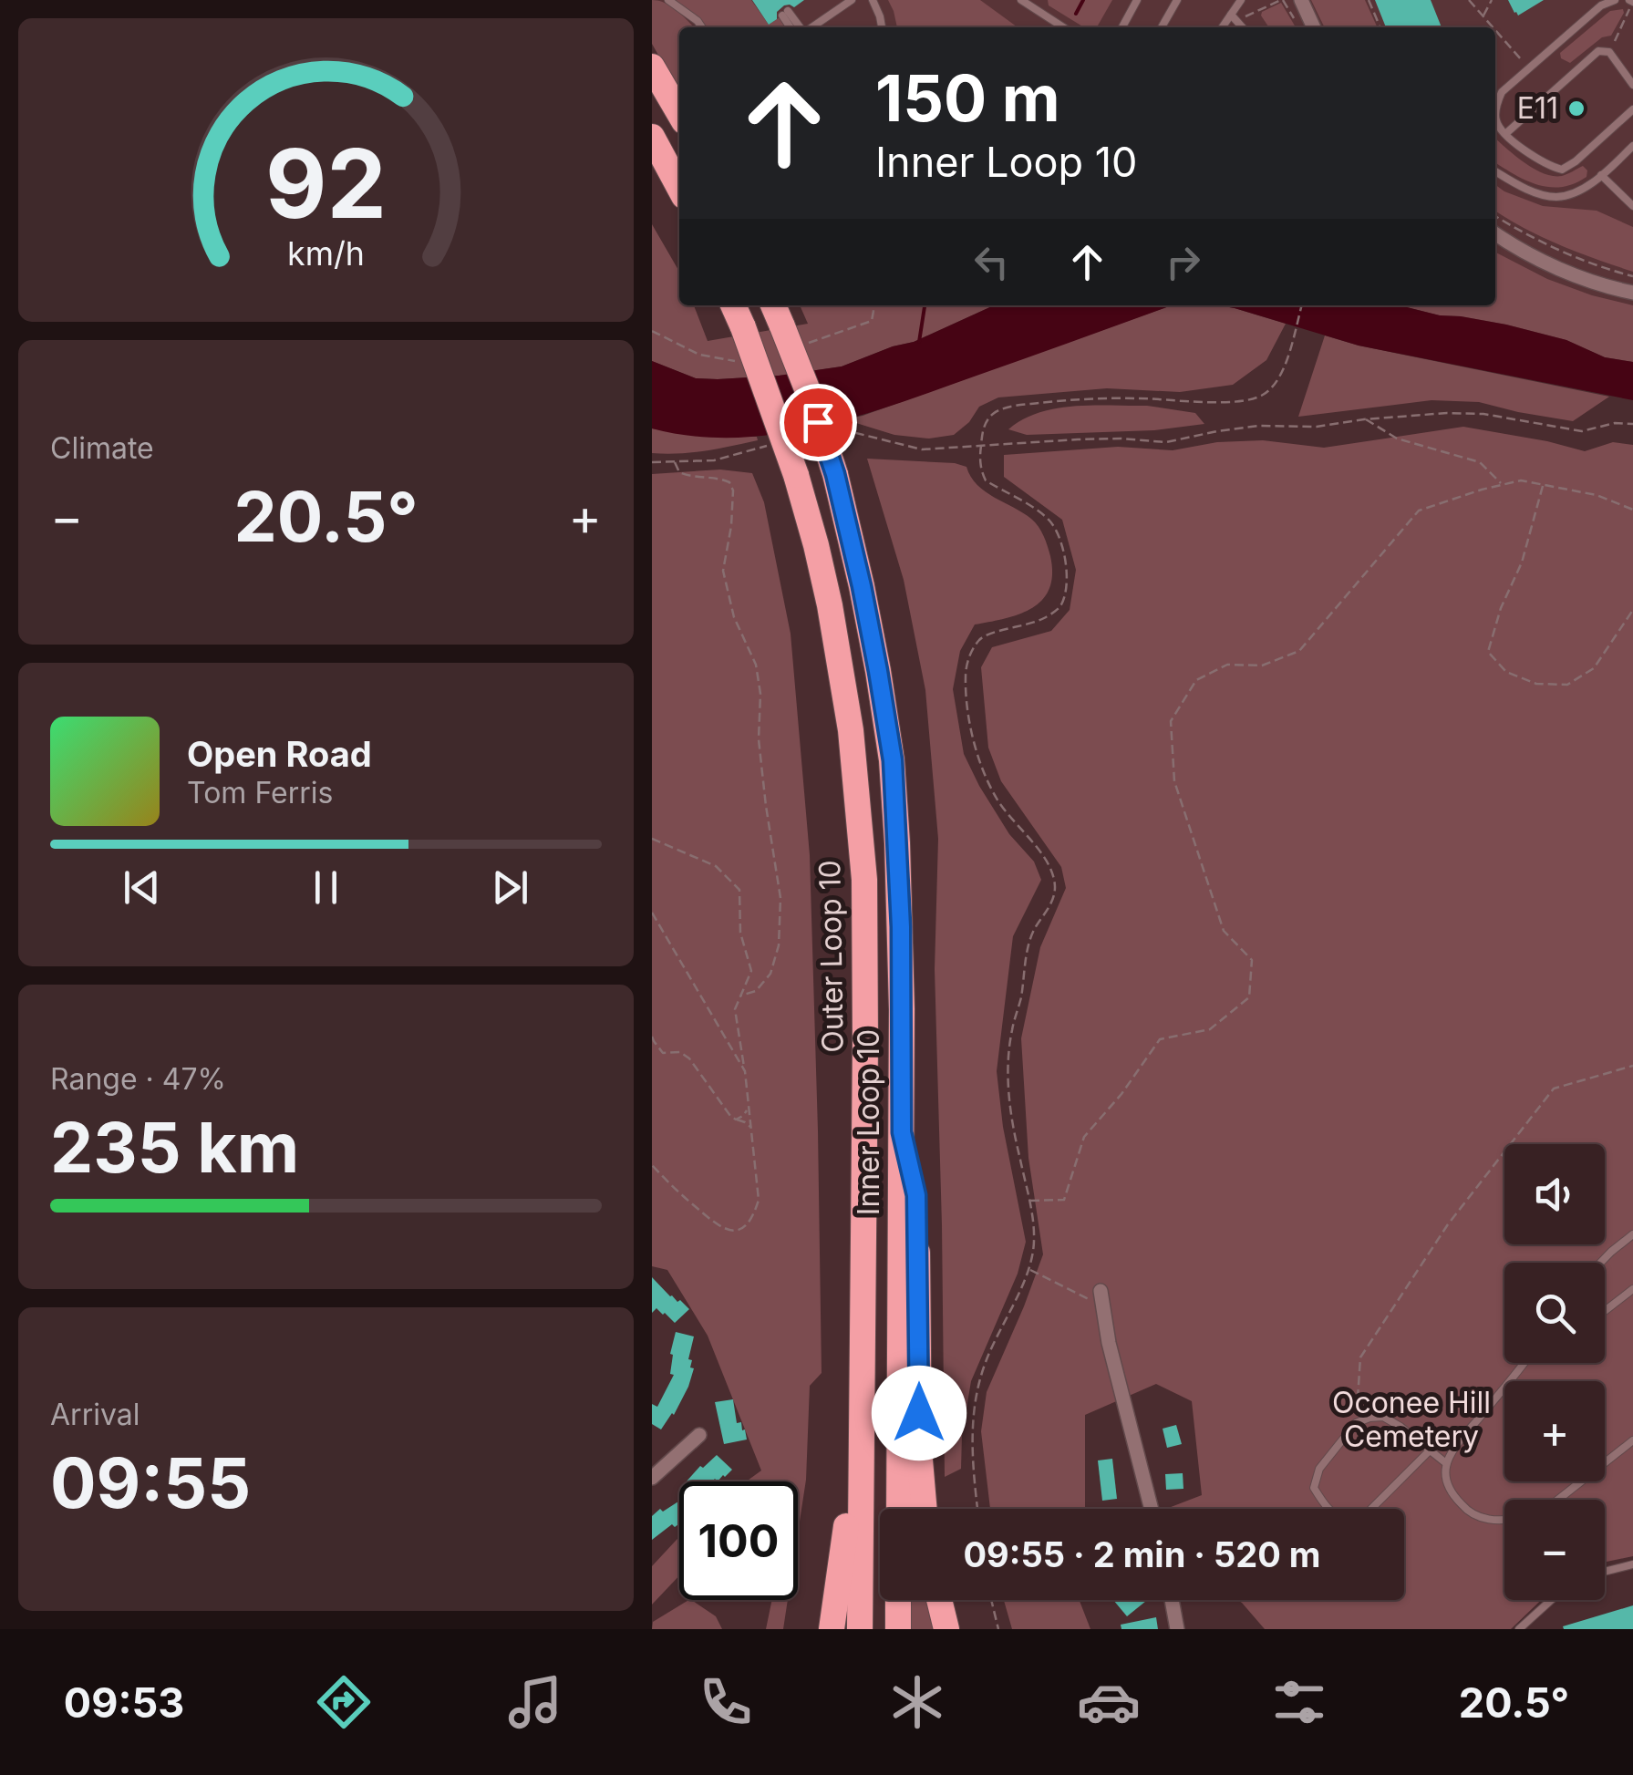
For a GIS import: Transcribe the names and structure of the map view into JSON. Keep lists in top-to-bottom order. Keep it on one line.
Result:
{"streets":{"highway":["Outer Loop 10","Inner Loop 10"]},"parks":["Oconee Hill Cemetery"],"places":["E11"],"page":{"turn":["150 m","Inner Loop 10"],"tile":["Climate",["Range · 47%","235 km"],["Arrival","09:55"]],"heat":["−","20.5°","+"],"song":["Open Road","Tom Ferris"],"map_buttons":["+","−"],"limit":"100","trip":"09:55 · 2 min · 520 m","tabs":["09:53","20.5°"],"gauge":["92","km/h"]}}
